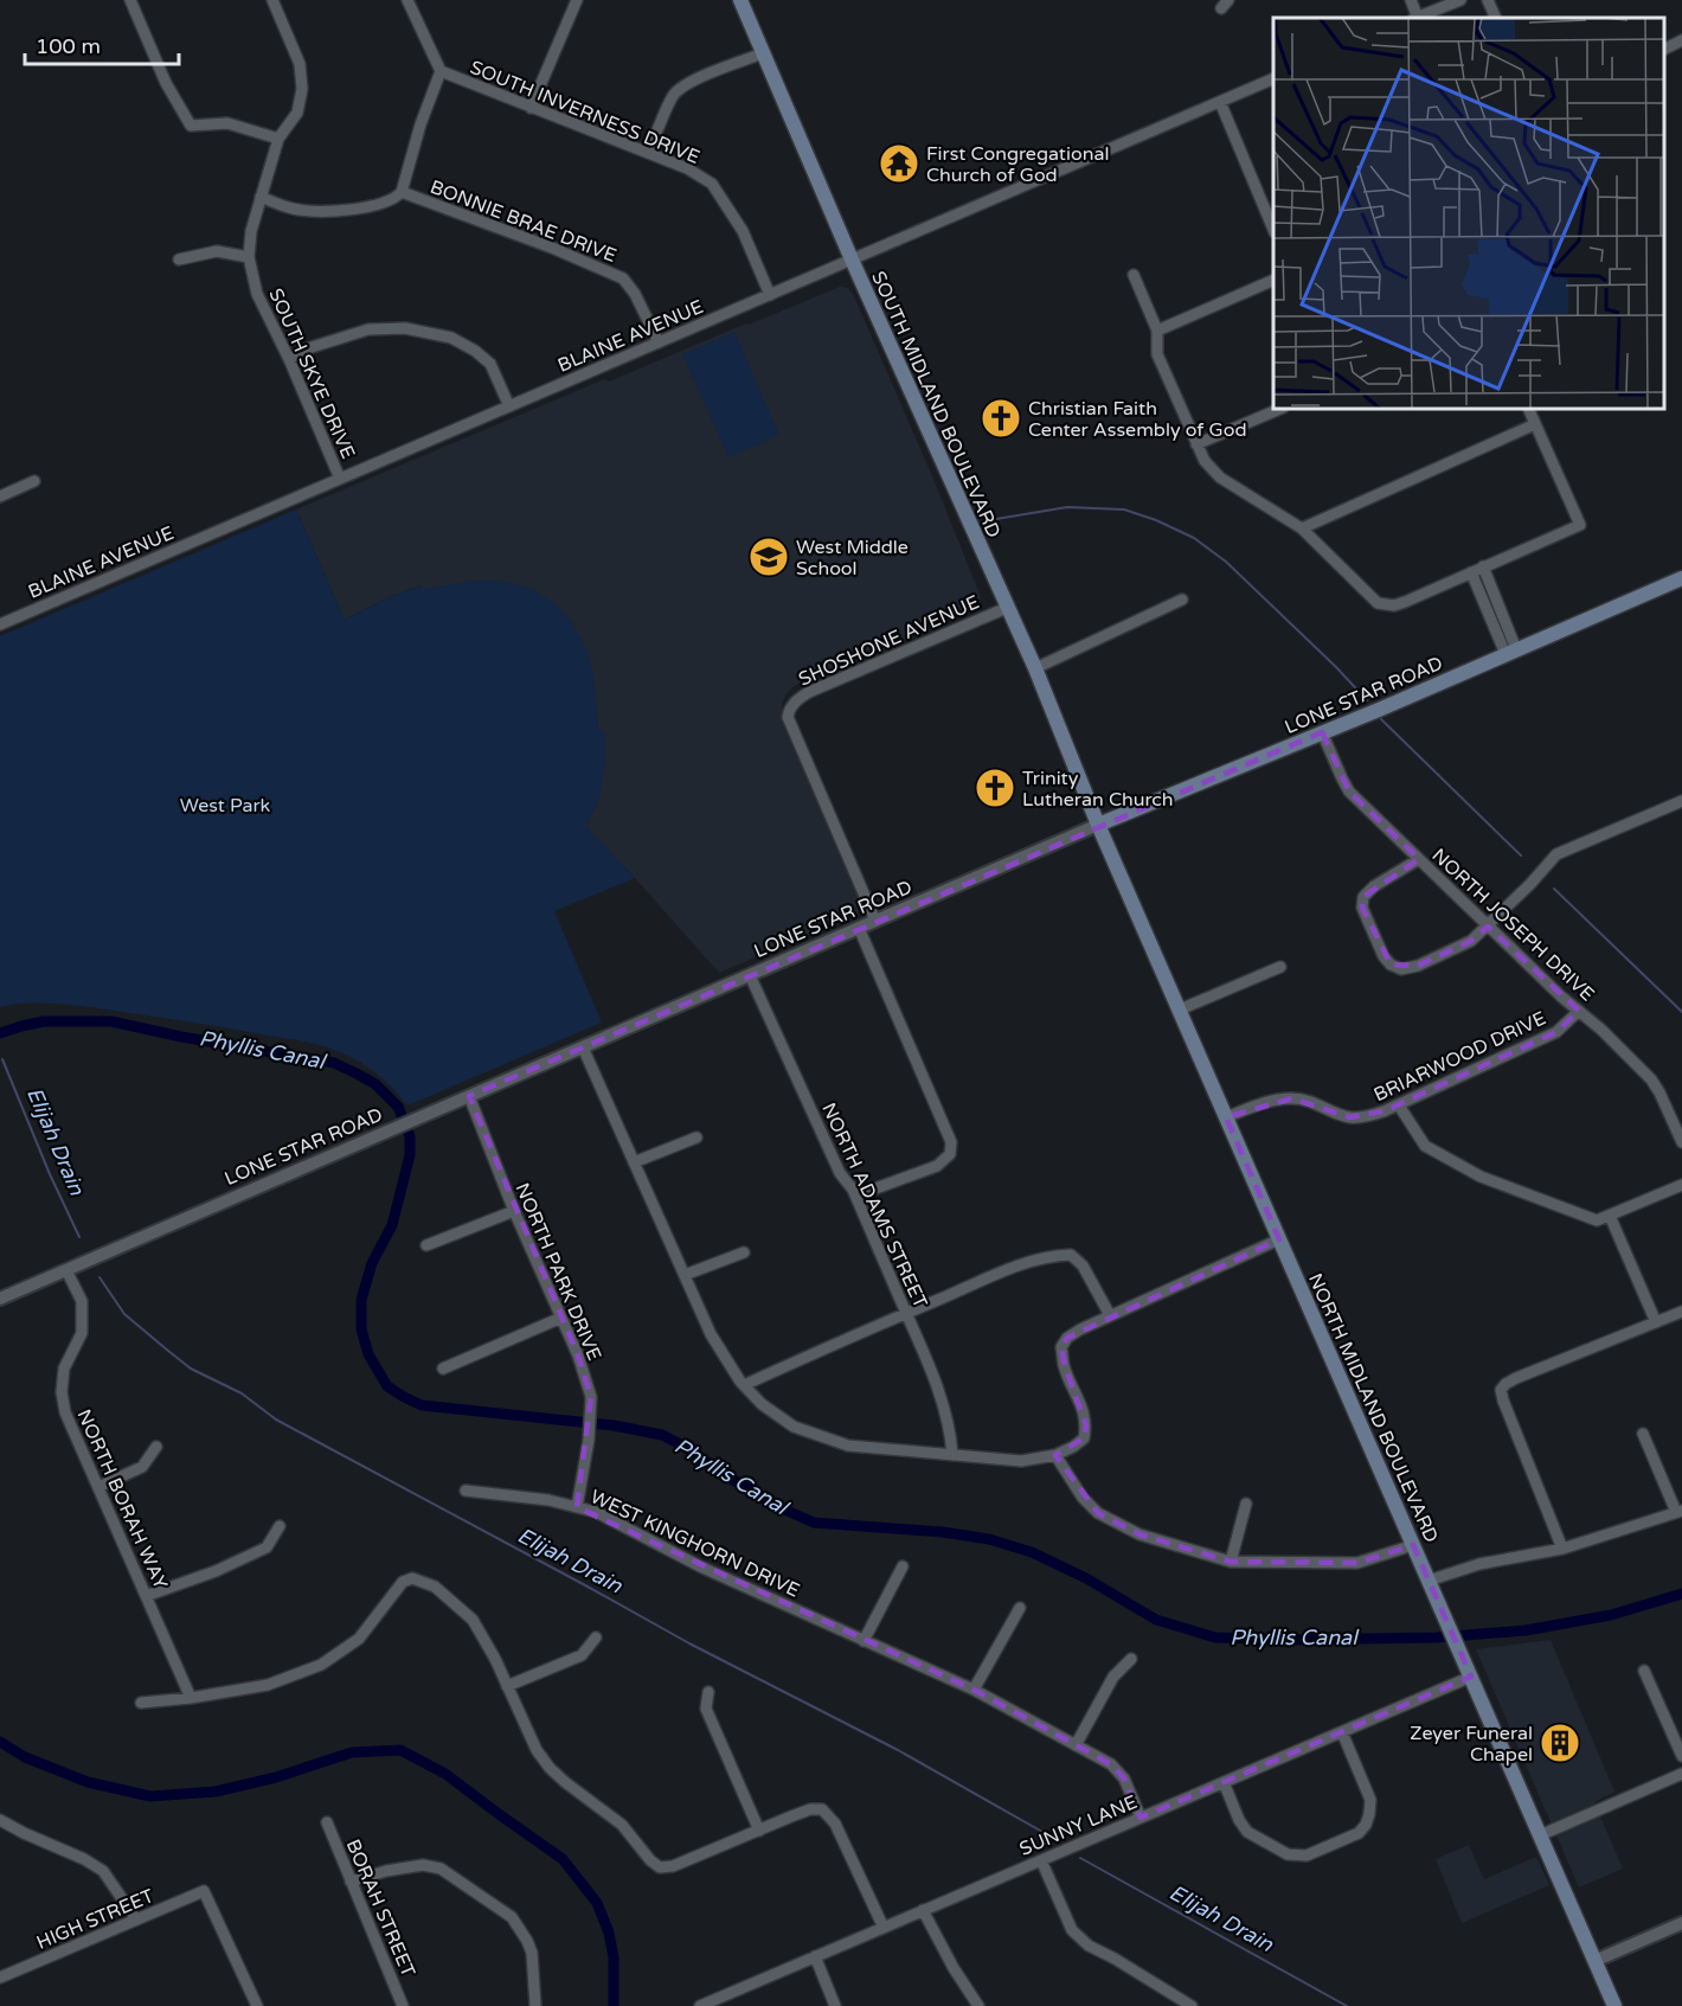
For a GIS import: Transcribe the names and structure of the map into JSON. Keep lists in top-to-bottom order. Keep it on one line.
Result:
{"streets":{"main road":["SOUTH MIDLAND BOULEVARD","LONE STAR ROAD","NORTH MIDLAND BOULEVARD"],"street":["SOUTH INVERNESS DRIVE","BONNIE BRAE DRIVE","BLAINE AVENUE","SOUTH SKYE DRIVE","SHOSHONE AVENUE","NORTH JOSEPH DRIVE","BRIARWOOD DRIVE","NORTH ADAMS STREET","NORTH PARK DRIVE","NORTH BORAH WAY","WEST KINGHORN DRIVE","SUNNY LANE","BORAH STREET","HIGH STREET"]},"crossings":[["SOUTH INVERNESS DRIVE","BLAINE AVENUE"],["BONNIE BRAE DRIVE","BLAINE AVENUE"],["BONNIE BRAE DRIVE","SOUTH SKYE DRIVE"],["BLAINE AVENUE","SOUTH SKYE DRIVE"],["BLAINE AVENUE","SOUTH MIDLAND BOULEVARD"],["SOUTH MIDLAND BOULEVARD","SHOSHONE AVENUE"],["SOUTH MIDLAND BOULEVARD","LONE STAR ROAD"],["SOUTH MIDLAND BOULEVARD","NORTH MIDLAND BOULEVARD"],["SHOSHONE AVENUE","LONE STAR ROAD"],["LONE STAR ROAD","NORTH JOSEPH DRIVE"],["LONE STAR ROAD","NORTH ADAMS STREET"],["LONE STAR ROAD","NORTH PARK DRIVE"],["LONE STAR ROAD","NORTH MIDLAND BOULEVARD"],["LONE STAR ROAD","NORTH BORAH WAY"],["NORTH JOSEPH DRIVE","BRIARWOOD DRIVE"],["BRIARWOOD DRIVE","NORTH MIDLAND BOULEVARD"],["NORTH PARK DRIVE","WEST KINGHORN DRIVE"],["NORTH MIDLAND BOULEVARD","SUNNY LANE"],["WEST KINGHORN DRIVE","SUNNY LANE"]],"water":["Phyllis Canal","Elijah Drain"],"parks":["West Park"],"places":{"temple":["First Congregational Church of God"],"church":["Christian Faith Center Assembly of God","Trinity Lutheran Church"],"school or university":["West Middle School"],"building":["Zeyer Funeral Chapel"]},"scale_bar":"100 m"}
